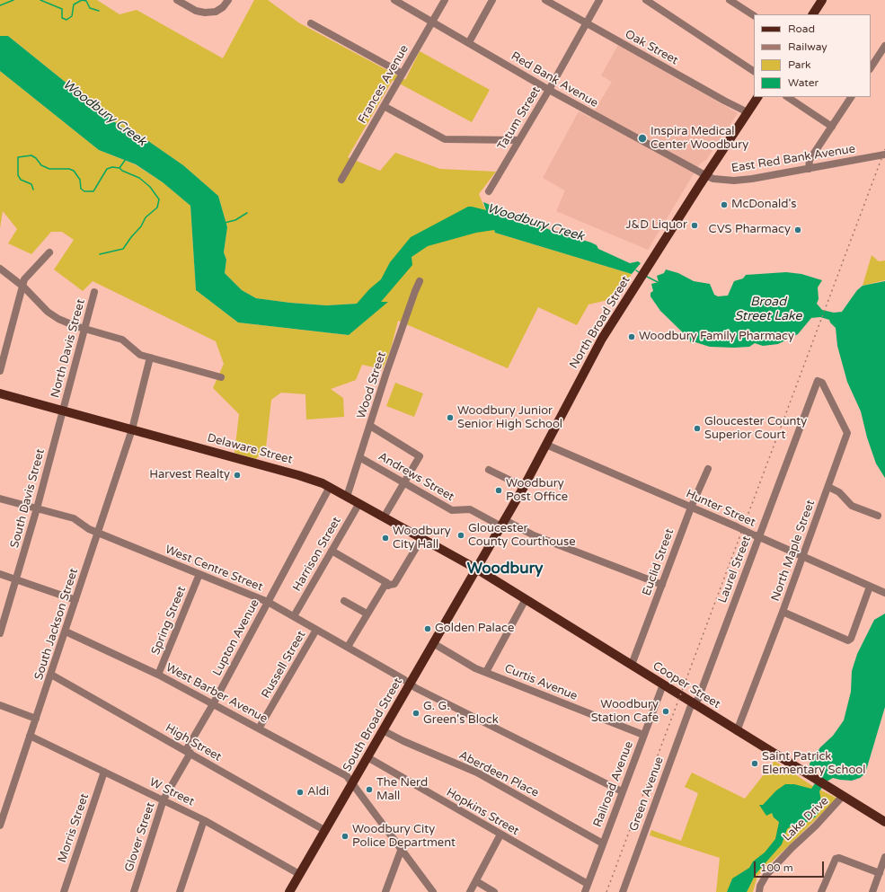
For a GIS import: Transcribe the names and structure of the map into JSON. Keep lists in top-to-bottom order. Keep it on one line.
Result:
{"streets":{"main road":["North Broad Street","Delaware Street","Cooper Street","South Broad Street"],"street":["Oak Street","Red Bank Avenue","Frances Avenue","Tatum Street","East Red Bank Avenue","North Davis Street","Wood Street","Andrews Street","South Davis Street","Hunter Street","North Maple Street","Harrison Street","Euclid Street","West Centre Street","Laurel Street","Spring Street","South Jackson Street","Lupton Avenue","Russell Street","Curtis Avenue","West Barber Avenue","High Street","Aberdeen Place","Railroad Avenue","W Street","Green Avenue","Hopkins Street","Lake Drive","Morris Street","Glover Street"]},"crossings":[["Oak Street","Tatum Street"],["Oak Street","North Broad Street"],["Red Bank Avenue","Frances Avenue"],["Red Bank Avenue","Tatum Street"],["Red Bank Avenue","East Red Bank Avenue"],["Red Bank Avenue","North Broad Street"],["East Red Bank Avenue","North Broad Street"],["North Broad Street","Delaware Street"],["North Broad Street","Andrews Street"],["North Broad Street","Hunter Street"],["North Broad Street","Cooper Street"],["North Broad Street","South Broad Street"],["North Davis Street","Delaware Street"],["North Davis Street","South Davis Street"],["Wood Street","Delaware Street"],["Wood Street","Andrews Street"],["Delaware Street","South Davis Street"],["Delaware Street","Harrison Street"],["Delaware Street","South Jackson Street"],["Delaware Street","Lupton Avenue"],["Delaware Street","Cooper Street"],["Delaware Street","South Broad Street"],["Andrews Street","Euclid Street"],["South Davis Street","West Centre Street"],["Hunter Street","North Maple Street"],["Hunter Street","Euclid Street"],["Hunter Street","Laurel Street"],["North Maple Street","Laurel Street"],["North Maple Street","Cooper Street"],["Harrison Street","West Centre Street"],["Euclid Street","Cooper Street"],["West Centre Street","Spring Street"],["West Centre Street","South Jackson Street"],["West Centre Street","Lupton Avenue"],["West Centre Street","Russell Street"],["West Centre Street","South Broad Street"],["West Centre Street","Railroad Avenue"],["Laurel Street","Cooper Street"],["Laurel Street","Green Avenue"],["Spring Street","West Barber Avenue"],["South Jackson Street","West Barber Avenue"],["South Jackson Street","High Street"],["South Jackson Street","W Street"],["Lupton Avenue","West Barber Avenue"],["Lupton Avenue","Glover Street"],["Russell Street","West Barber Avenue"],["Curtis Avenue","South Broad Street"],["Curtis Avenue","Railroad Avenue"],["Cooper Street","South Broad Street"],["Cooper Street","Railroad Avenue"],["Cooper Street","Green Avenue"],["Cooper Street","Lake Drive"],["West Barber Avenue","South Broad Street"],["West Barber Avenue","Glover Street"],["South Broad Street","High Street"],["South Broad Street","Aberdeen Place"],["South Broad Street","W Street"],["South Broad Street","Hopkins Street"],["High Street","Glover Street"],["Aberdeen Place","Railroad Avenue"],["Railroad Avenue","Hopkins Street"],["W Street","Morris Street"],["W Street","Glover Street"]],"districts":["Woodbury"],"water":["Woodbury Creek","Broad Street Lake"],"places":["Inspira Medical Center Woodbury","McDonald's","J&D Liquor","CVS Pharmacy","Woodbury Family Pharmacy","Woodbury Junior Senior High School","Gloucester County Superior Court","Harvest Realty","Woodbury Post Office","Gloucester County Courthouse","Woodbury City Hall","Golden Palace","Woodbury Station Cafe","G. G. Green's Block","Saint Patrick Elementary School","The Nerd Mall","Aldi","Woodbury City Police Department"],"legend":["Road","Railway","Park","Water"],"scale_bar":"100 m"}
